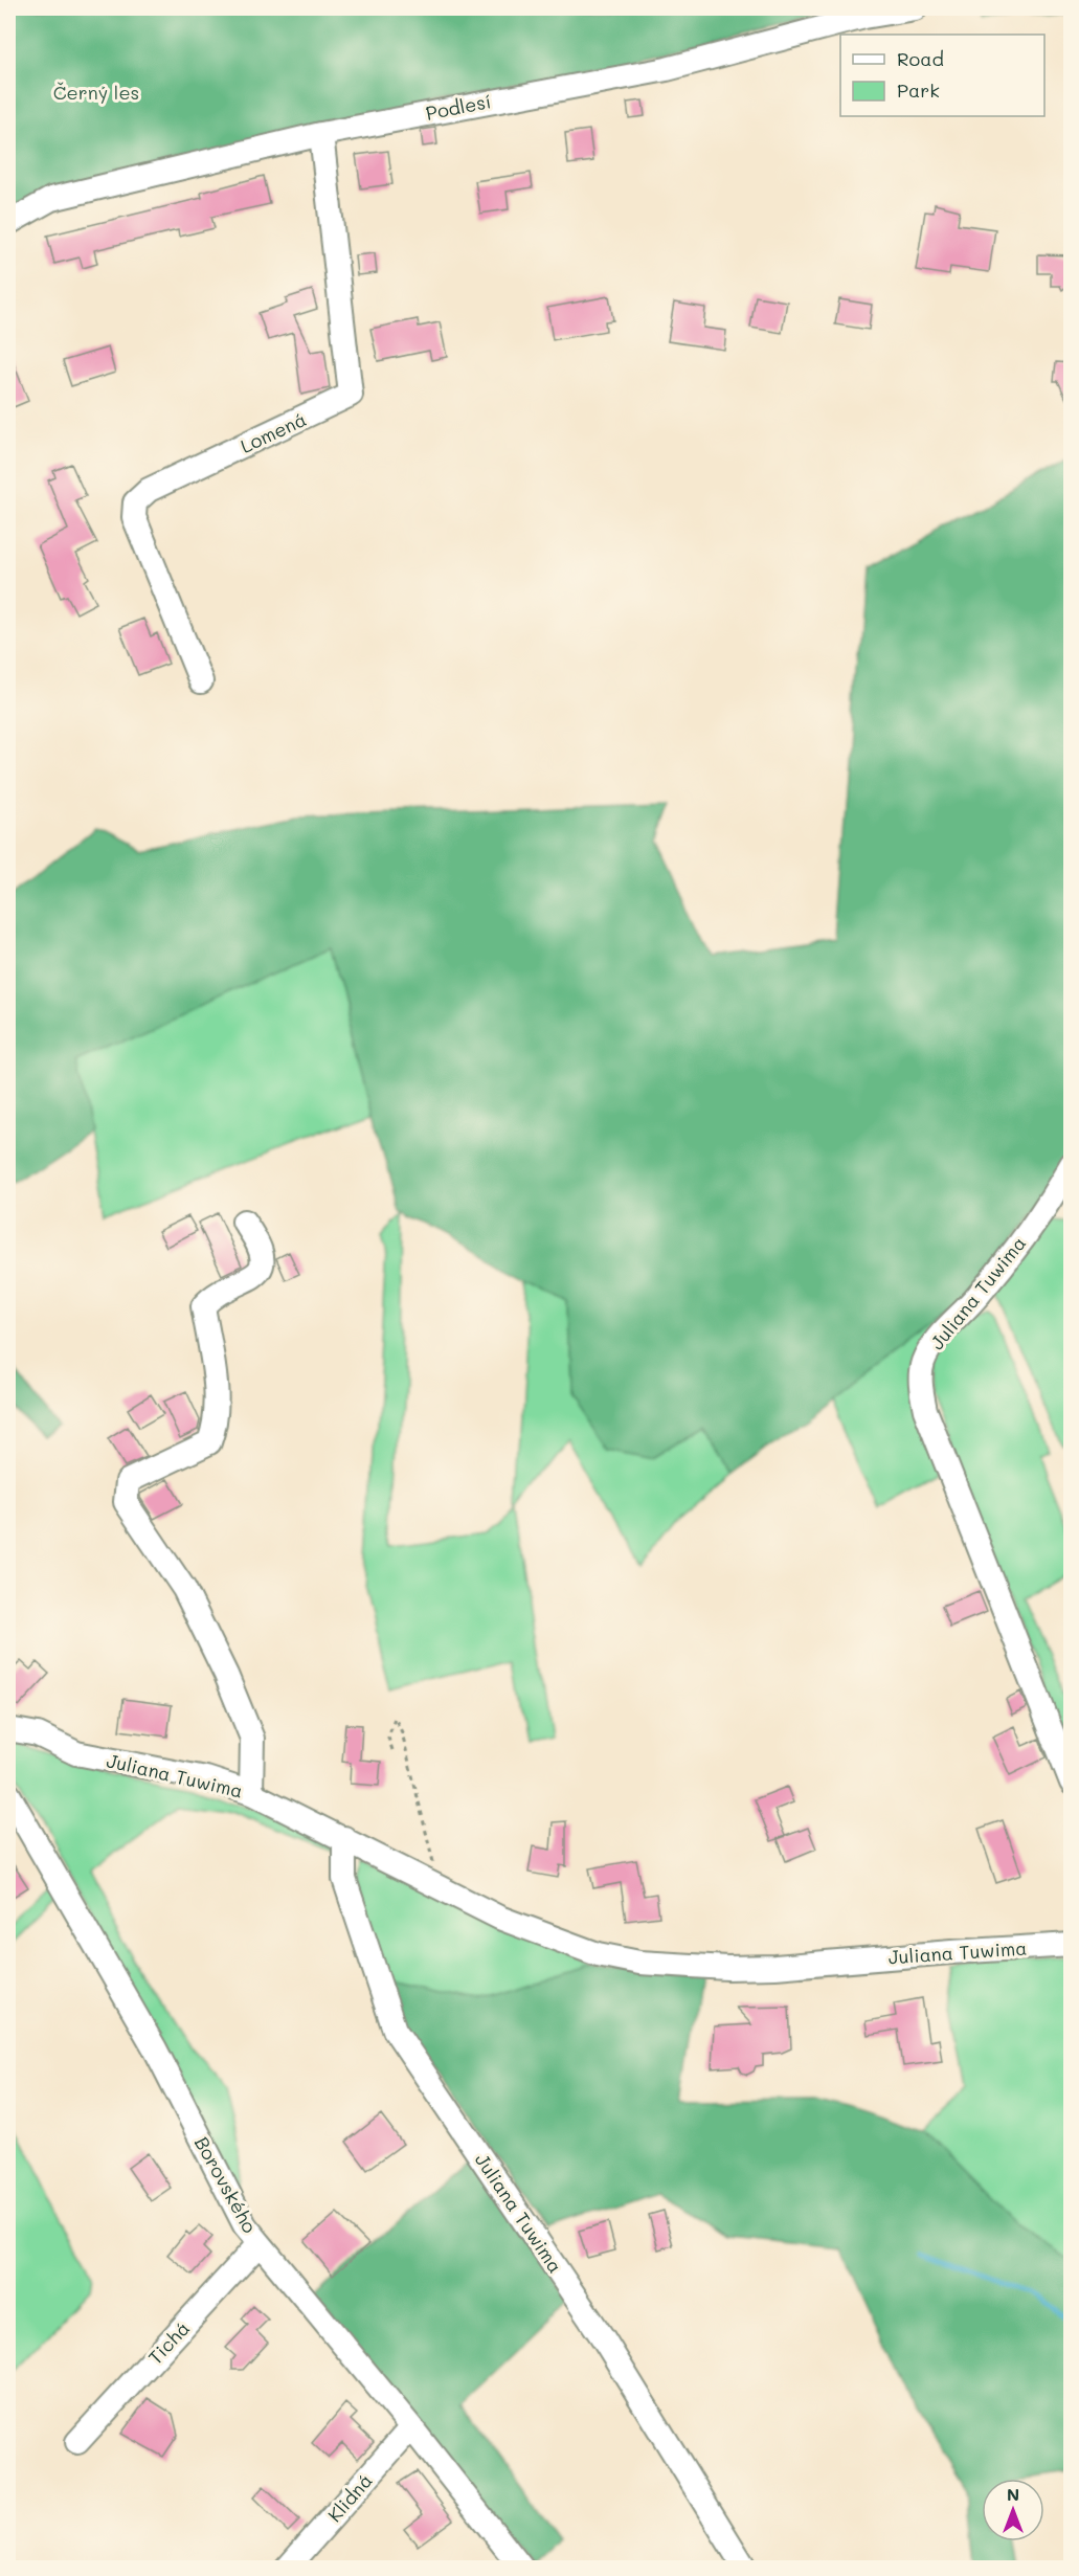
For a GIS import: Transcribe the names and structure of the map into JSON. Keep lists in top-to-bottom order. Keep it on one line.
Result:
{"streets":{"street":["Podlesí","Lomená","Juliana Tuwima","Borovského","Tichá","Klidná"]},"crossings":[["Podlesí","Lomená"],["Borovského","Tichá"],["Borovského","Klidná"]],"parks":["Černý les"],"legend":["Road","Park"],"north":"top"}
